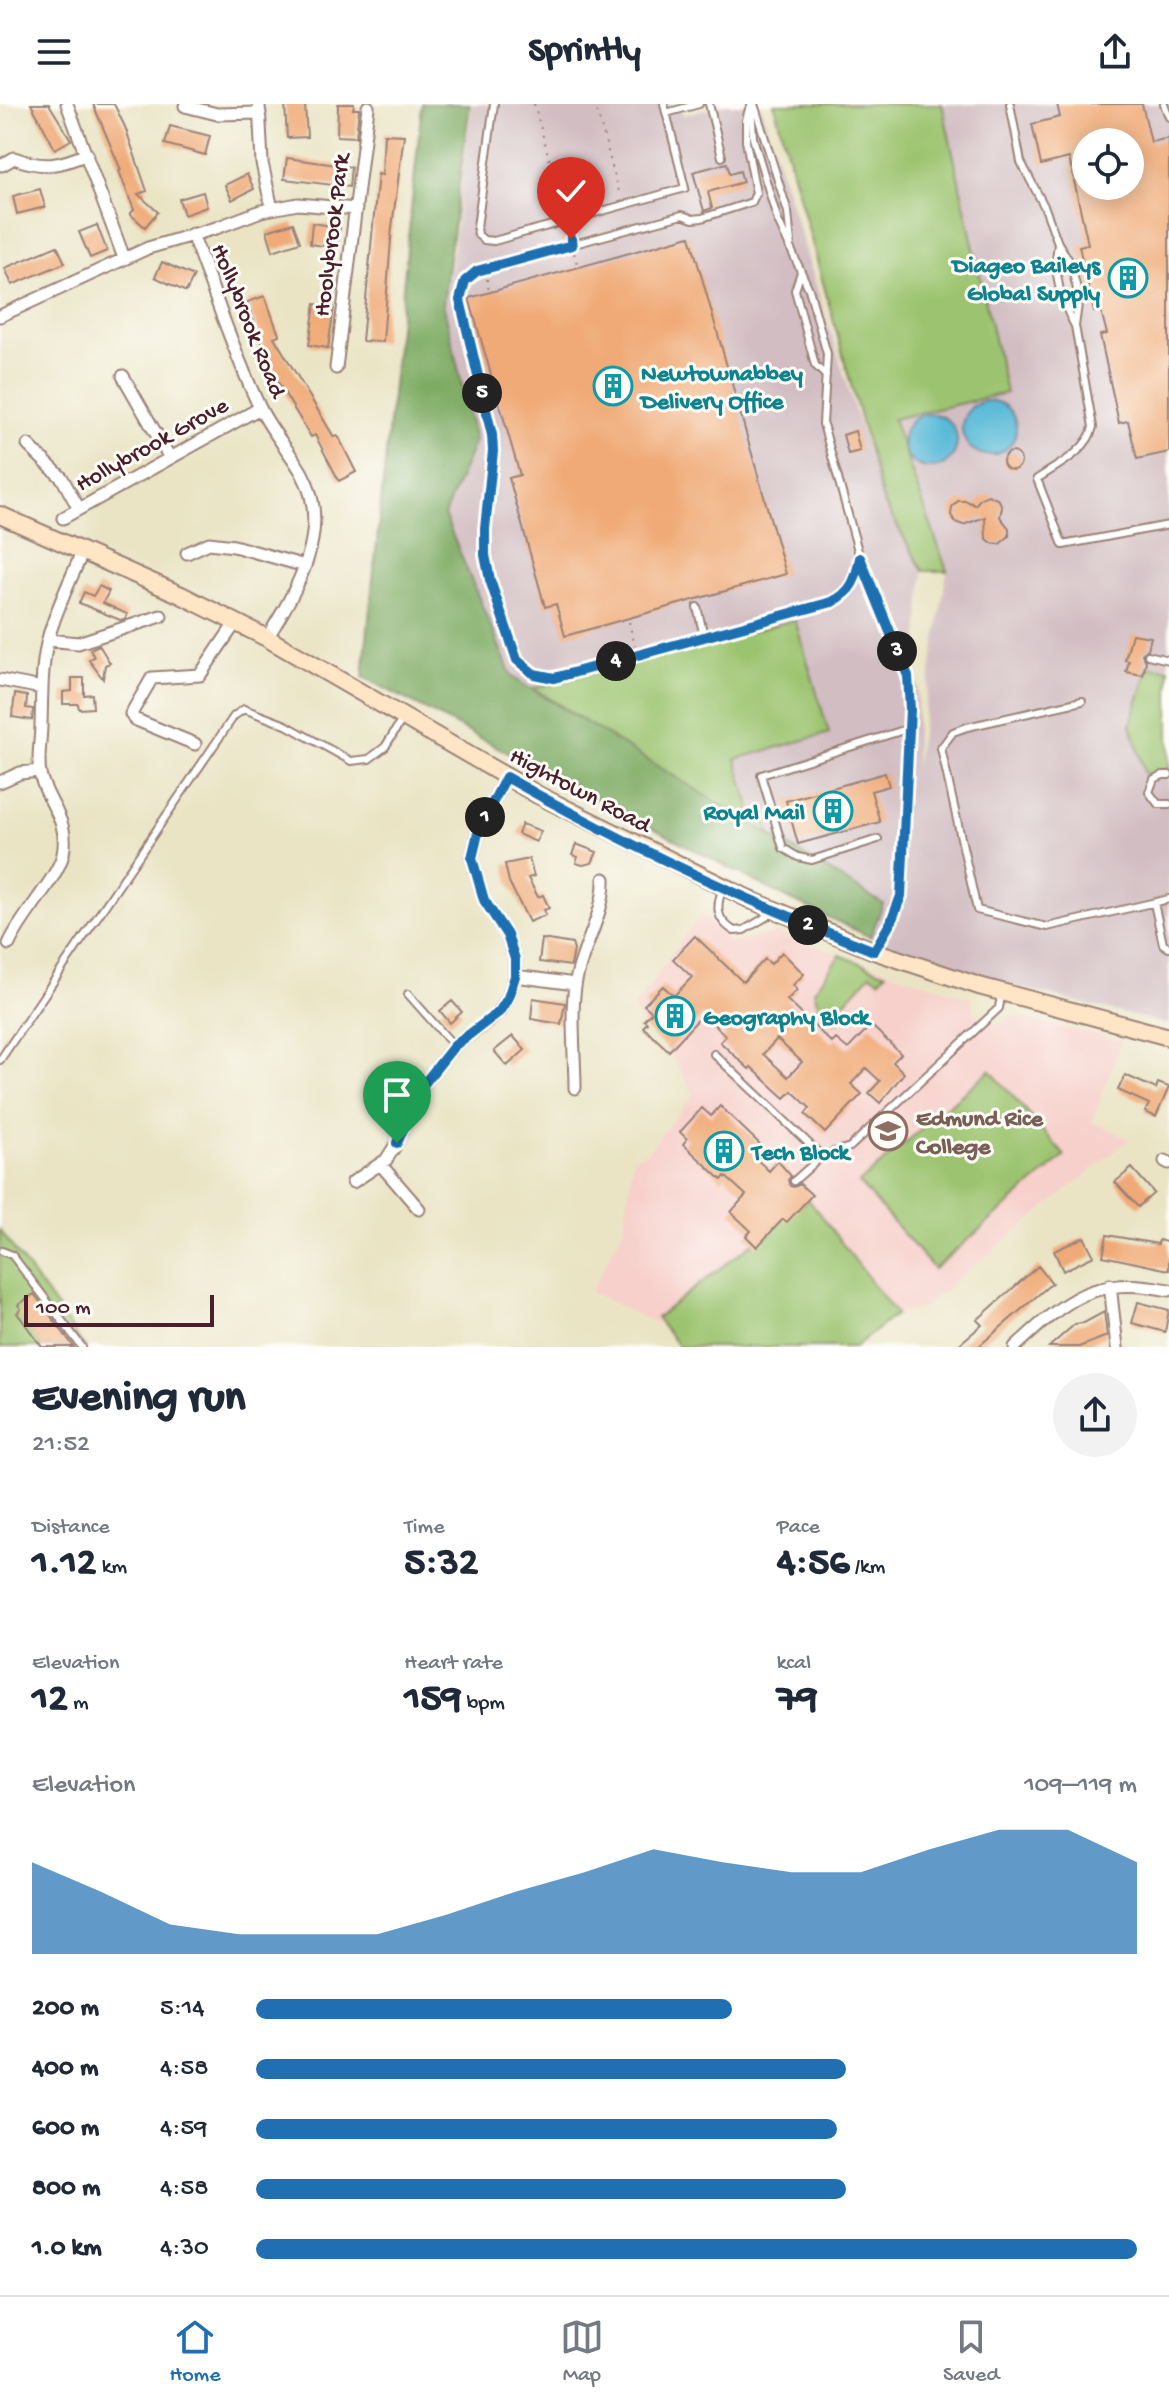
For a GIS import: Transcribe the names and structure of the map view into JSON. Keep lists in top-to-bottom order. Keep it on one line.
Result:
{"streets":{"main road":["Hightown Road"],"street":["Hoolybrook Park","Hollybrook Road","Hollybrook Grove"]},"crossings":[["Hollybrook Road","Hollybrook Grove"],["Hollybrook Road","Hightown Road"]],"places":{"building":["Diageo Baileys Global Supply","Newtownabbey Delivery Office","Royal Mail","Geography Block","Tech Block"],"school or university":["Edmund Rice College"]},"scale_bar":"100 m","page":{"header":"Sprintly","pins":["5","3","4","1","2"],"scale":"100 m","heading":["Evening run","21:52"],"stats":[["Distance","1.12 km"],["Time","5:32"],["Pace","4:56 /km"],["Elevation","12 m"],["Heart rate","159 bpm"],["kcal","79"]],"chart":["Elevation","109–119 m"],"list":[{"name":"200 m","note":"5:14"},{"name":"400 m","note":"4:58"},{"name":"600 m","note":"4:59"},{"name":"800 m","note":"4:58"},{"name":"1.0 km","note":"4:30"}],"tabs":["Home","Map","Saved"]}}
